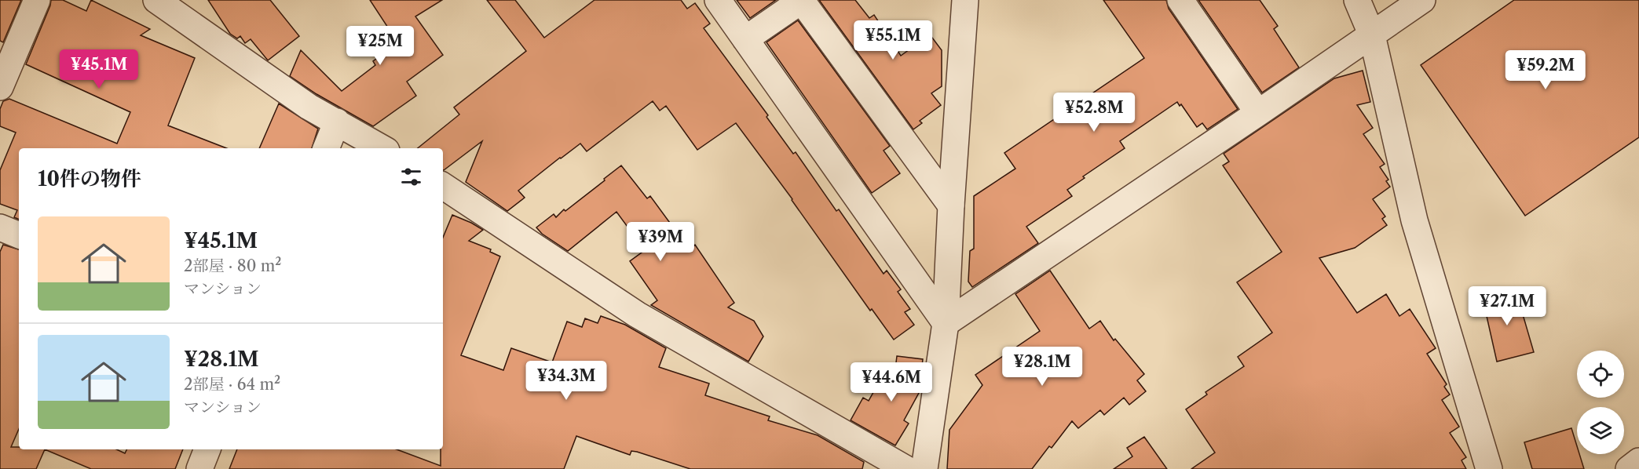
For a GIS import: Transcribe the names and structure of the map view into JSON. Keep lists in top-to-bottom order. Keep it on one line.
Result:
{"page":{"price":["¥55.1M","¥25M","¥45.1M","¥59.2M","¥52.8M","¥39M","¥27.1M","¥28.1M","¥34.3M","¥44.6M"],"heading":"10件の物件","list":[{"name":"¥45.1M","note":"2部屋 · 80 m² · マンション"},{"name":"¥28.1M","note":"2部屋 · 64 m² · マンション"}]}}
